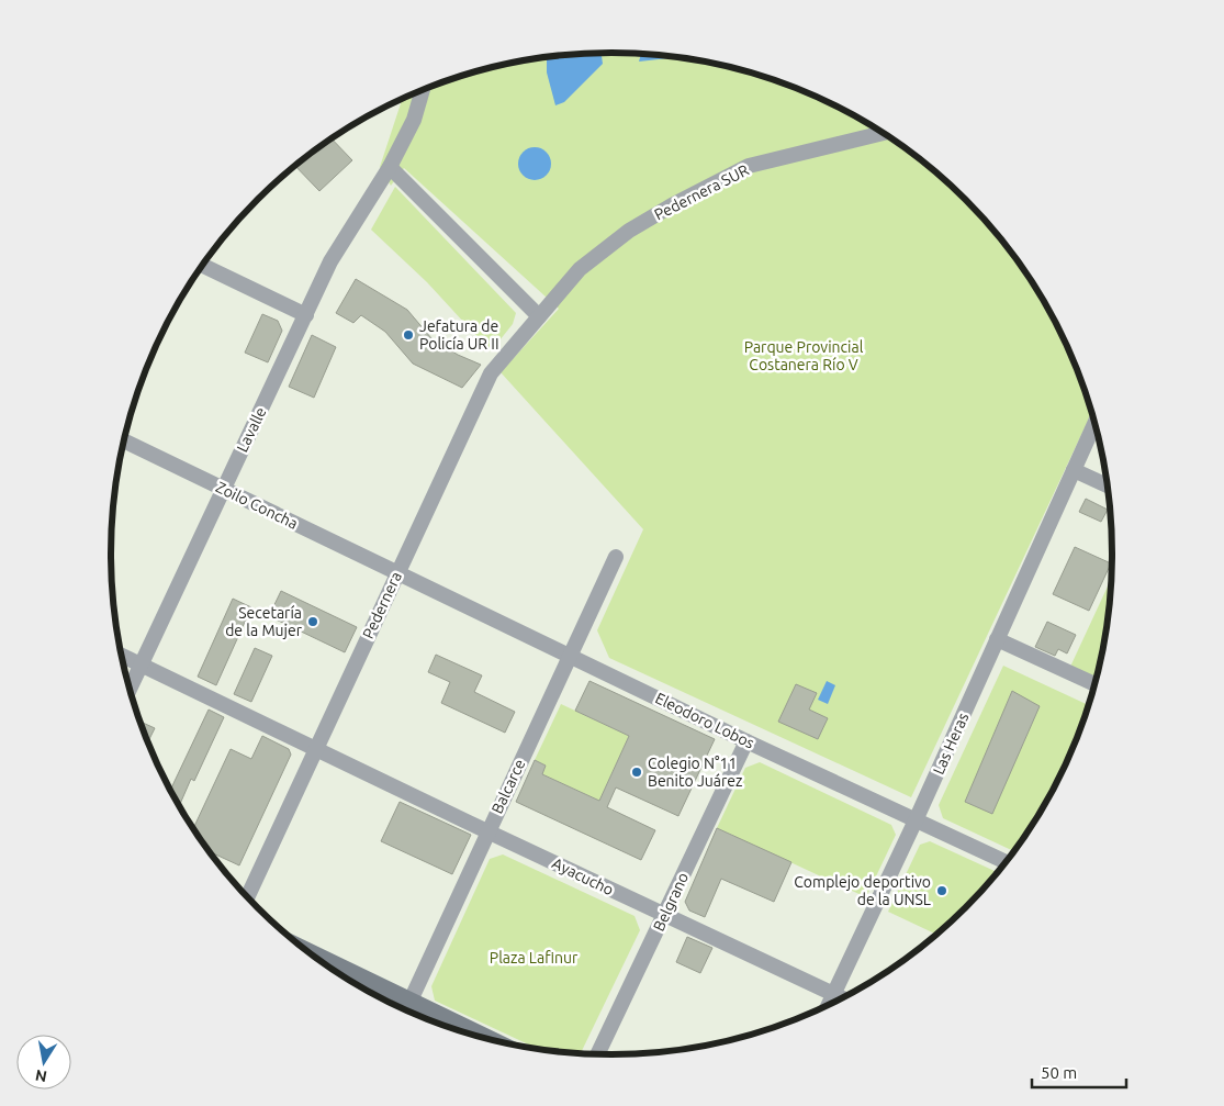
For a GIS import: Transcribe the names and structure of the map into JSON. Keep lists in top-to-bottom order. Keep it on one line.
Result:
{"streets":{"street":["Pedernera SUR","Lavalle","Zoilo Concha","Pedernera","Eleodoro Lobos","Las Heras","Balcarce","Ayacucho","Belgrano"]},"crossings":[["Pedernera SUR","Pedernera"],["Lavalle","Zoilo Concha"],["Lavalle","Ayacucho"],["Zoilo Concha","Pedernera"],["Zoilo Concha","Eleodoro Lobos"],["Pedernera","Eleodoro Lobos"],["Pedernera","Ayacucho"],["Eleodoro Lobos","Las Heras"],["Eleodoro Lobos","Balcarce"],["Eleodoro Lobos","Belgrano"],["Las Heras","Ayacucho"],["Balcarce","Ayacucho"],["Ayacucho","Belgrano"]],"parks":["Parque Provincial Costanera Río V","Plaza Lafinur"],"places":["Jefatura de Policía UR II","Secetaría de la Mujer","Colegio N°11 Benito Juárez","Complejo deportivo de la UNSL"],"scale_bar":"50 m","north":"bottom"}
